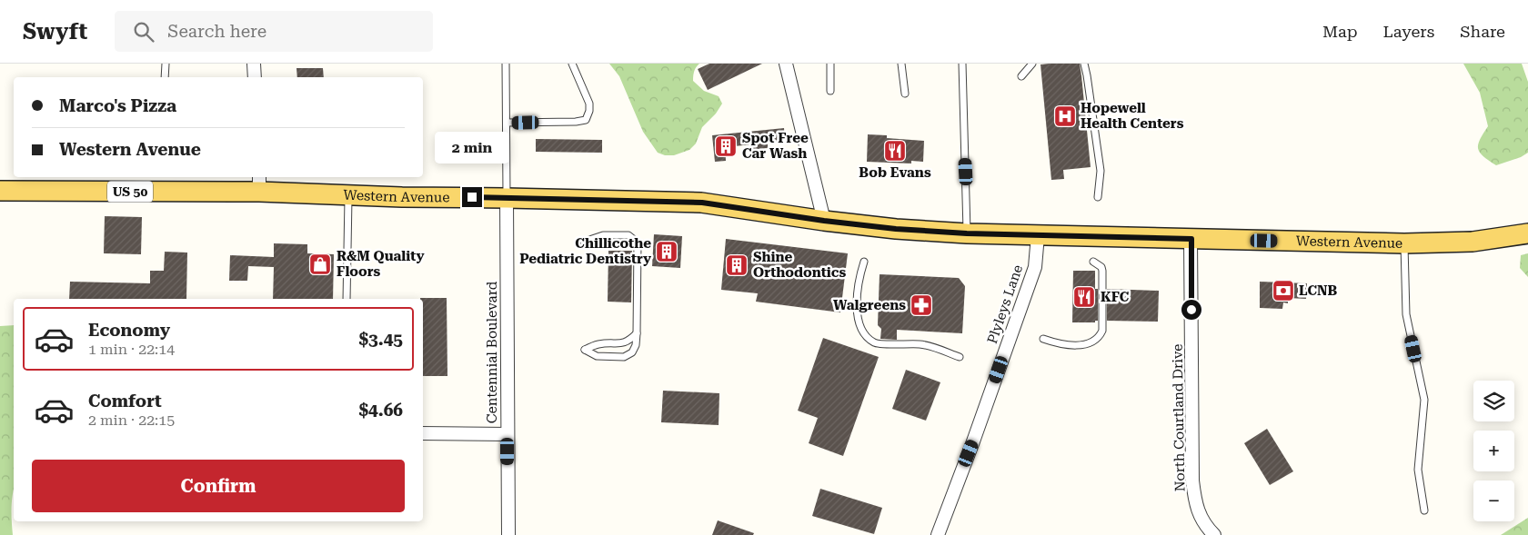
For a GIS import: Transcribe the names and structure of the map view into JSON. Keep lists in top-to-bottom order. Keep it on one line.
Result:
{"streets":{"main road":["US 50","Western Avenue"],"street":["Plyleys Lane","Centennial Boulevard","North Courtland Drive"]},"crossings":[["Western Avenue","Plyleys Lane"],["Western Avenue","Centennial Boulevard"],["Western Avenue","North Courtland Drive"]],"places":{"hospital":["Hopewell Health Centers"],"building":["Spot Free Car Wash","Chillicothe Pediatric Dentistry","Shine Orthodontics"],"restaurant":["Bob Evans","KFC"],"shop":["R&M Quality Floors"],"bank":["LCNB"],"pharmacy":["Walgreens"]},"page":{"header":"Swyft","search":"Search here","nav":["Map","Layers","Share"],"banner":["Marco's Pizza","Western Avenue"],"bubble":"2 min","list":[{"name":"Economy","note":"1 min · 22:14","value":"$3.45"},{"name":"Comfort","note":"2 min · 22:15","value":"$4.66"}],"map_buttons":["+","−"],"buttons":"Confirm"}}
